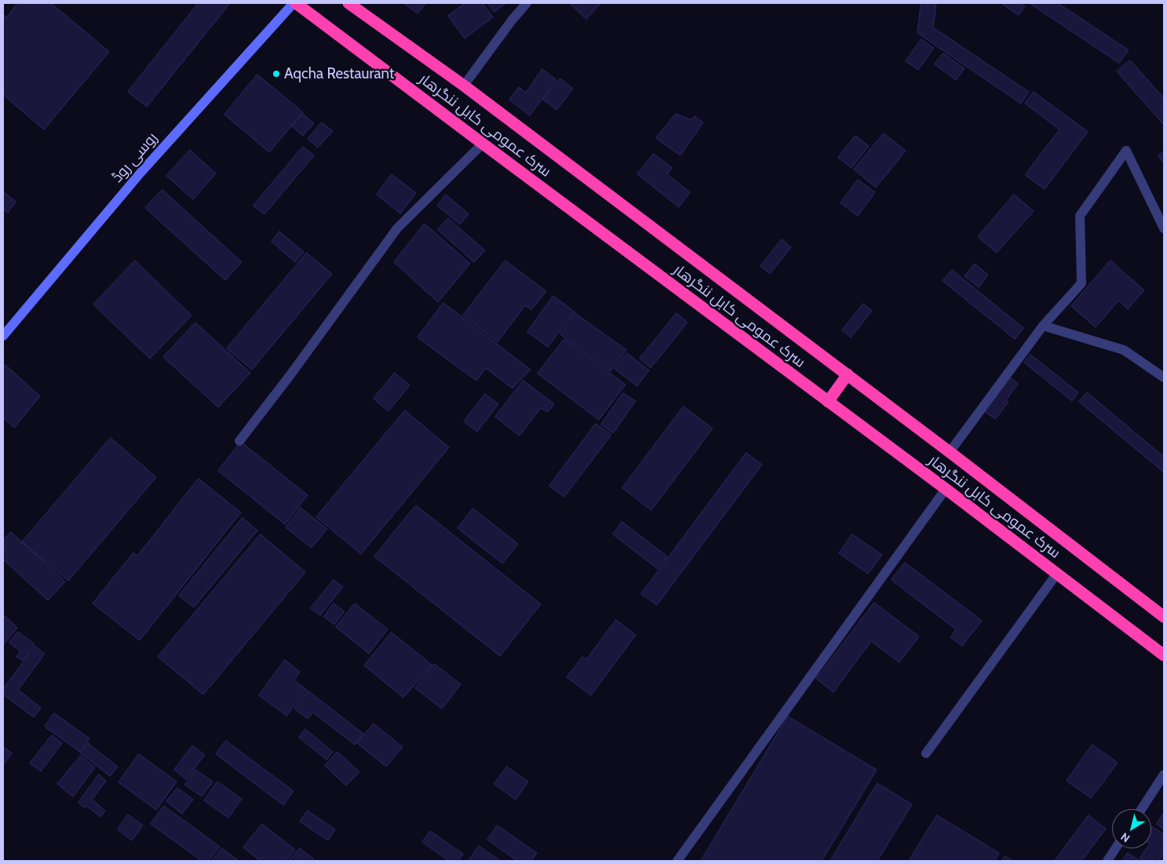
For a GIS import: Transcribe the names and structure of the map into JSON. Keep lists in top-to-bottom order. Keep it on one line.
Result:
{"streets":{"highway":["سرک عمومی کابل ننگرهار"],"main road":["روسی روڈ"]},"crossings":[["سرک عمومی کابل ننگرهار","روسی روڈ"]],"places":["Aqcha Restaurant"],"north":"bottom left"}
